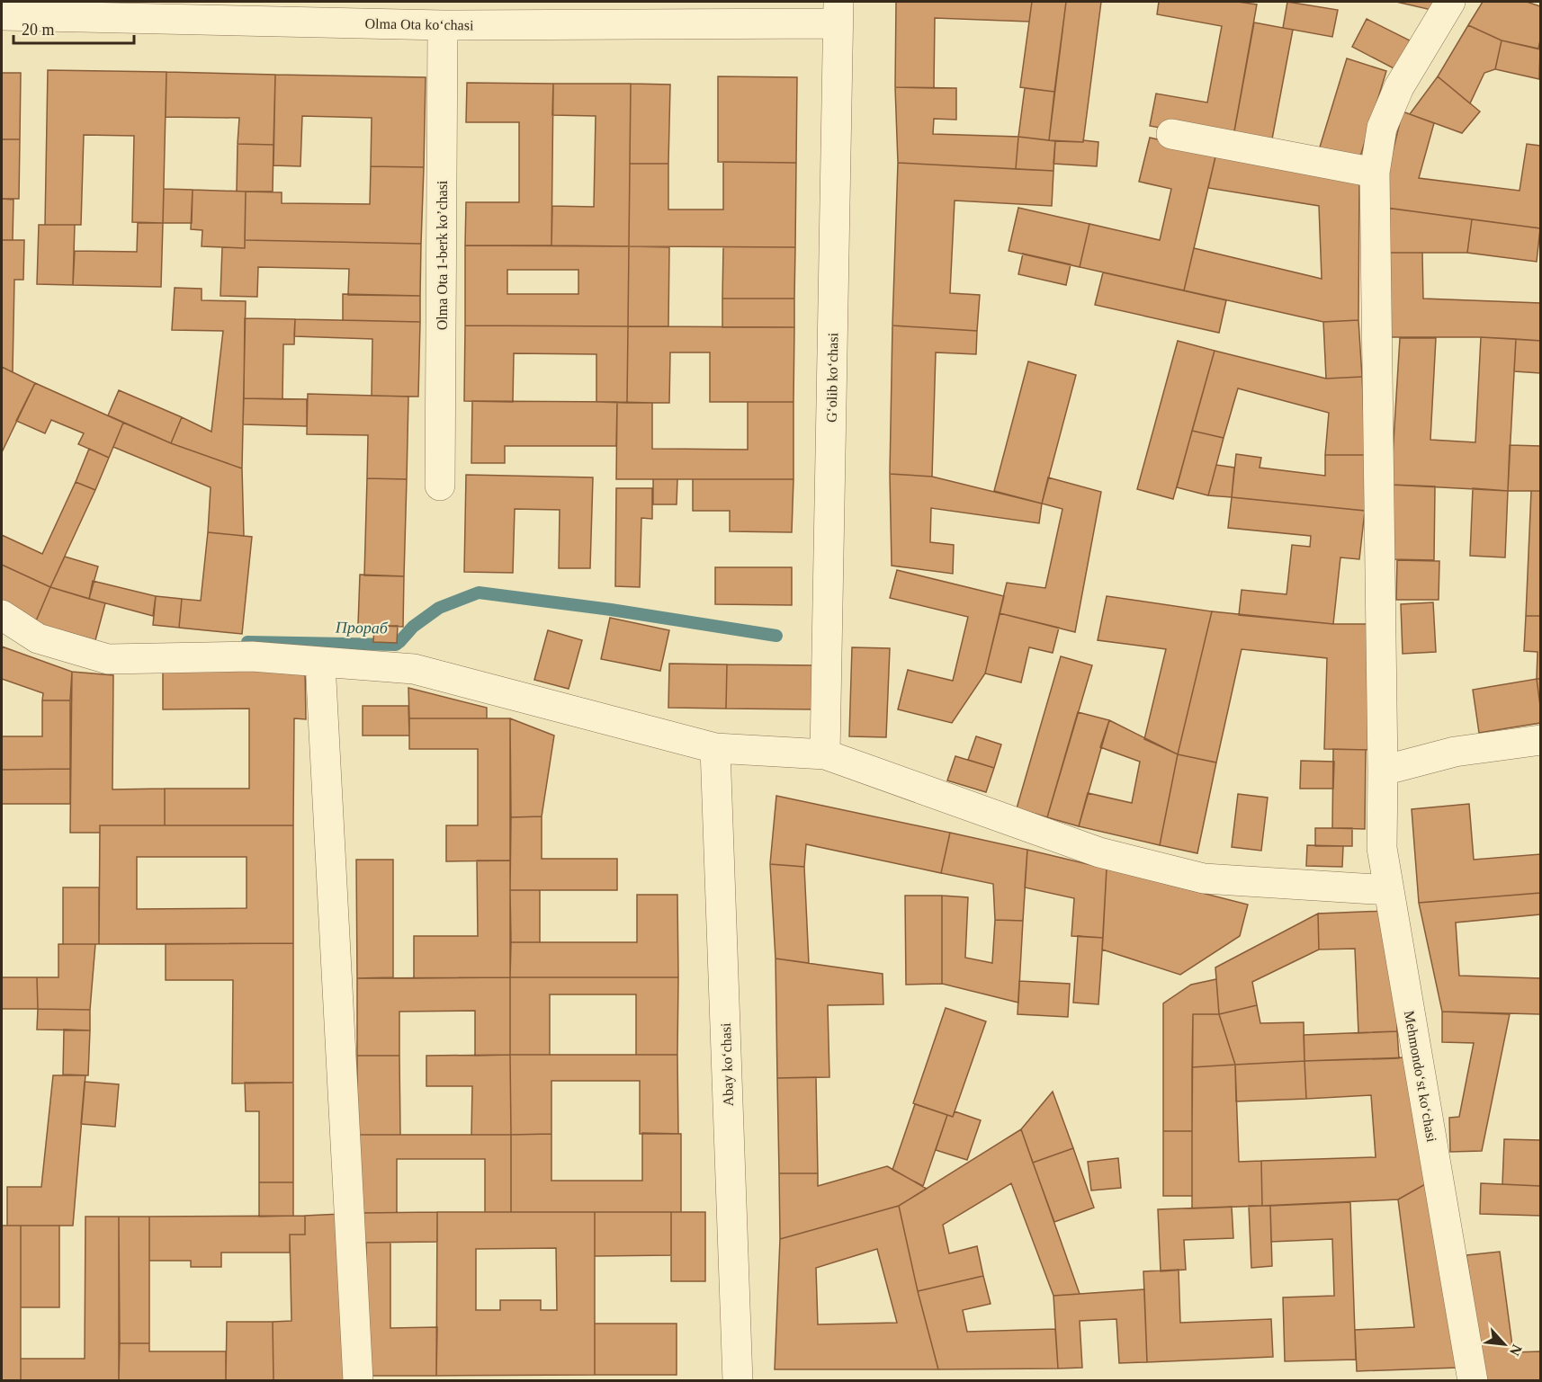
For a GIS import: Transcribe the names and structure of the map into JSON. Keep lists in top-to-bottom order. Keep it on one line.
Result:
{"streets":{"street":["Olma Ota koʻchasi","Olma Ota 1-berk koʼchasi","Gʻolib koʻchasi","Abay koʻchasi","Mehmondoʻst koʻchasi"]},"crossings":[["Olma Ota koʻchasi","Olma Ota 1-berk koʼchasi"],["Olma Ota koʻchasi","Gʻolib koʻchasi"]],"water":["Прораб"],"scale_bar":"20 m","north":"bottom right"}
